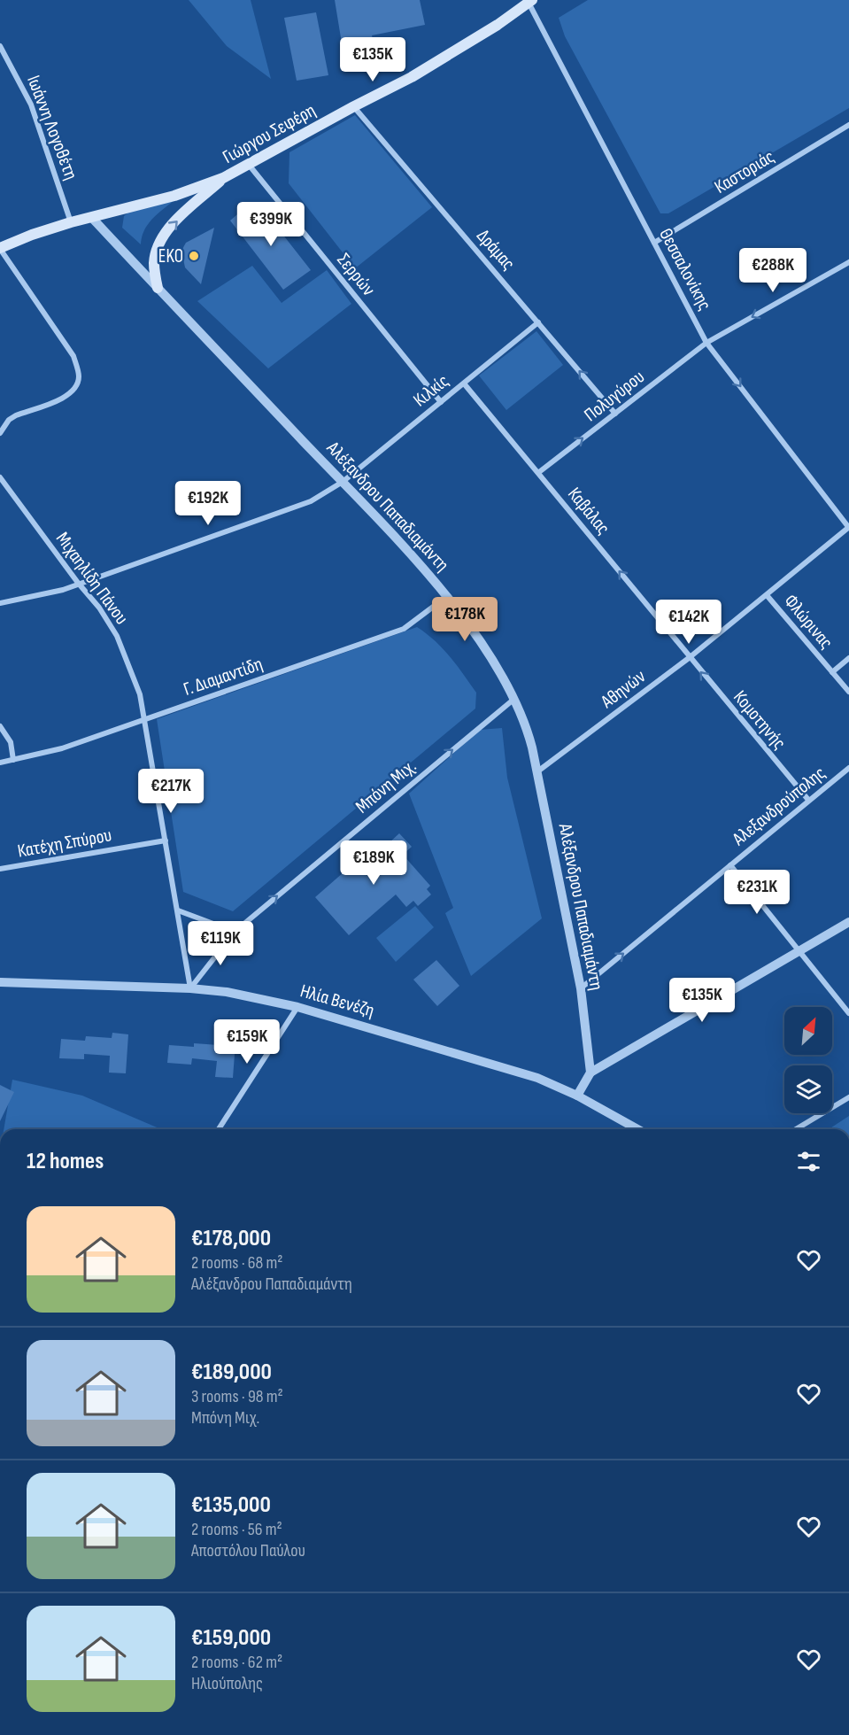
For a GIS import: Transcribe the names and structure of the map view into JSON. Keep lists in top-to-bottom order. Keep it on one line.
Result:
{"streets":{"main road":["Γιώργου Σεφέρη"],"street":["Ιωάννη Λογοθέτη","Καστοριάς","Δράμας","Θεσσαλονίκης","Σερρών","Κιλκίς","Πολυγύρου","Αλέξανδρου Παπαδιαμάντη","Καβάλας","Μιχαηλίδη Πάνου","Φλώρινας","Γ. Διαμαντίδη","Αθηνών","Κομοτηνής","Μπόνη Μιχ.","Αλεξανδρούπολης","Κατέχη Σπύρου","Ηλία Βενέζη"]},"crossings":[["Ιωάννη Λογοθέτη","Γιώργου Σεφέρη"],["Γιώργου Σεφέρη","Δράμας"],["Γιώργου Σεφέρη","Θεσσαλονίκης"],["Γιώργου Σεφέρη","Σερρών"],["Γιώργου Σεφέρη","Αλέξανδρου Παπαδιαμάντη"],["Καστοριάς","Θεσσαλονίκης"],["Δράμας","Κιλκίς"],["Δράμας","Πολυγύρου"],["Θεσσαλονίκης","Πολυγύρου"],["Θεσσαλονίκης","Αθηνών"],["Σερρών","Κιλκίς"],["Κιλκίς","Αλέξανδρου Παπαδιαμάντη"],["Κιλκίς","Καβάλας"],["Κιλκίς","Μιχαηλίδη Πάνου"],["Πολυγύρου","Καβάλας"],["Αλέξανδρου Παπαδιαμάντη","Γ. Διαμαντίδη"],["Αλέξανδρου Παπαδιαμάντη","Αθηνών"],["Αλέξανδρου Παπαδιαμάντη","Μπόνη Μιχ."],["Αλέξανδρου Παπαδιαμάντη","Αλεξανδρούπολης"],["Καβάλας","Αθηνών"],["Καβάλας","Κομοτηνής"],["Μιχαηλίδη Πάνου","Γ. Διαμαντίδη"],["Μιχαηλίδη Πάνου","Μπόνη Μιχ."],["Μιχαηλίδη Πάνου","Κατέχη Σπύρου"],["Μιχαηλίδη Πάνου","Ηλία Βενέζη"],["Φλώρινας","Αθηνών"],["Αθηνών","Κομοτηνής"],["Κομοτηνής","Αλεξανδρούπολης"],["Μπόνη Μιχ.","Ηλία Βενέζη"]],"one_way":["Θεσσαλονίκης","Καβάλας","Κομοτηνής","Μπόνη Μιχ.","Αλεξανδρούπολης"],"places":["EKO"],"north":"top right","page":{"price":["€135K","€399K","€288K","€192K","€178K","€142K","€217K","€189K","€231K","€119K","€135K","€159K"],"heading":"12 homes","list":[{"name":"€178,000","note":"2 rooms · 68 m² · Αλέξανδρου Παπαδιαμάντη"},{"name":"€189,000","note":"3 rooms · 98 m² · Μπόνη Μιχ."},{"name":"€135,000","note":"2 rooms · 56 m² · Αποστόλου Παύλου"},{"name":"€159,000","note":"2 rooms · 62 m² · Ηλιούπολης"}]}}
